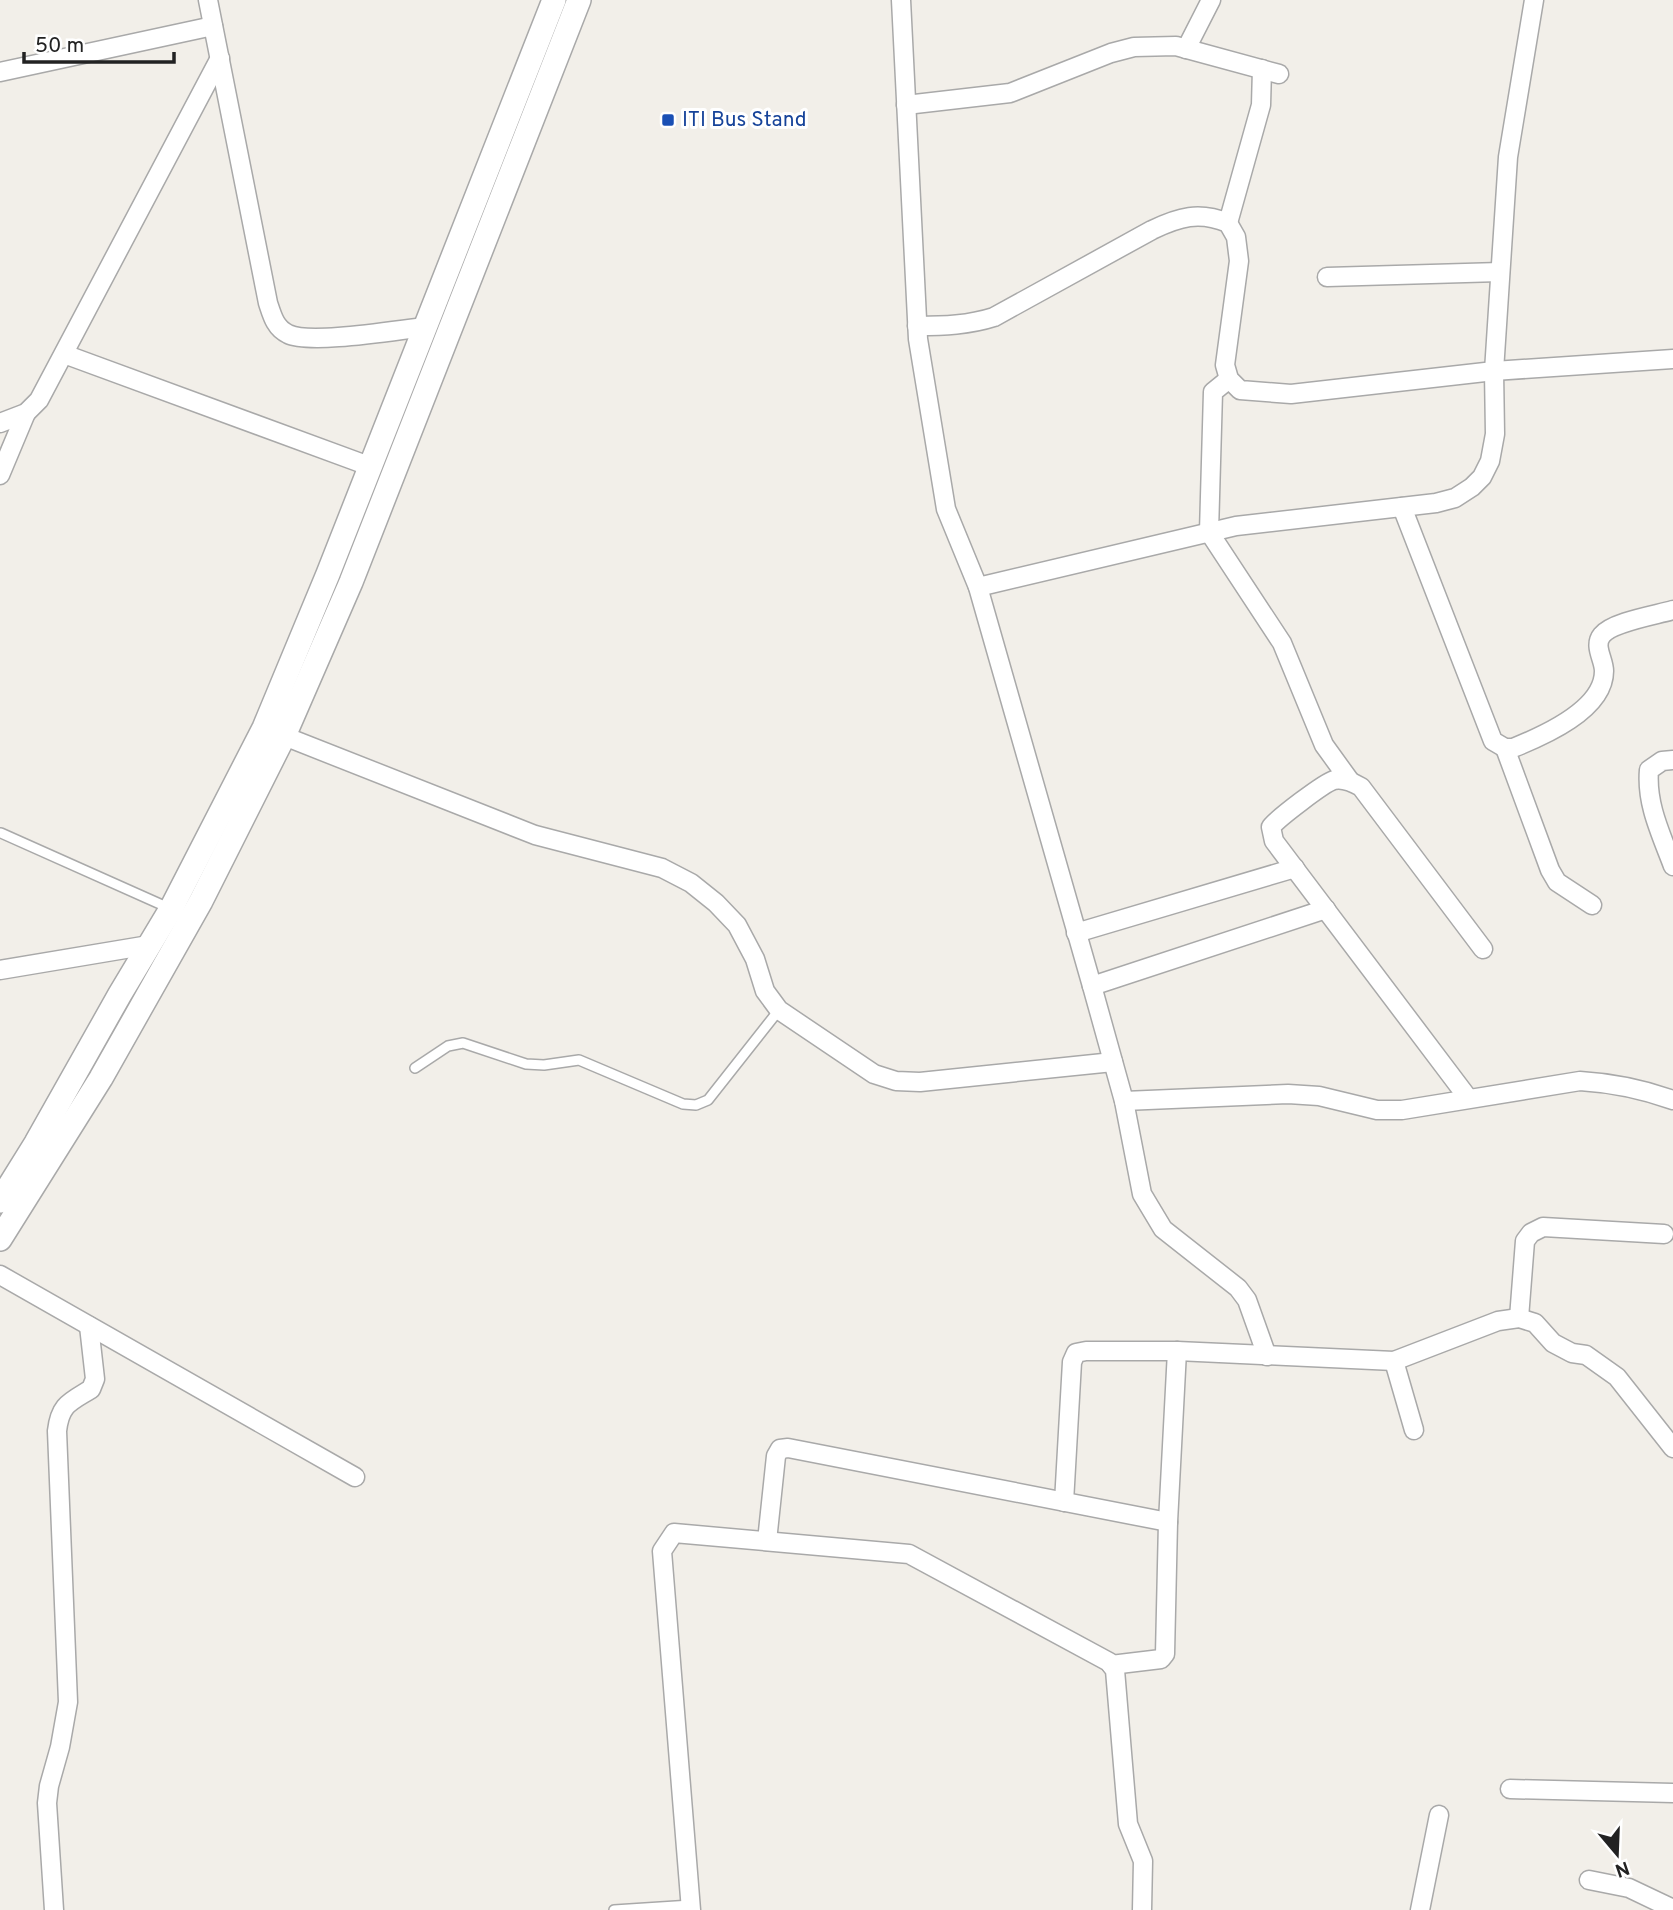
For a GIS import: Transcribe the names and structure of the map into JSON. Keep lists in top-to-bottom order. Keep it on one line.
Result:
{"places":{"transit":["ITI Bus Stand"]},"scale_bar":"50 m","north":"bottom"}
